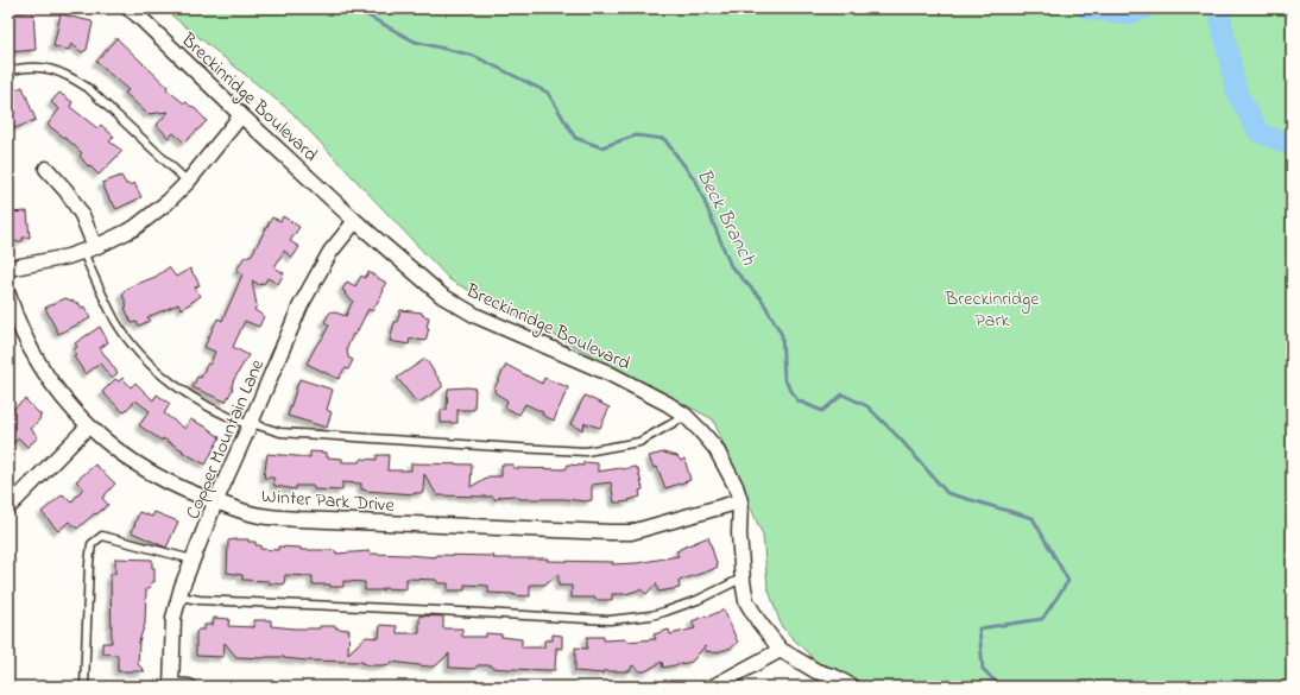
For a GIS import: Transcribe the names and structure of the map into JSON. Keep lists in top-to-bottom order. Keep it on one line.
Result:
{"streets":{"street":["Breckinridge Boulevard","Copper Mountain Lane","Winter Park Drive"]},"crossings":[["Breckinridge Boulevard","Copper Mountain Lane"],["Breckinridge Boulevard","Winter Park Drive"],["Copper Mountain Lane","Winter Park Drive"]],"water":["Beck Branch"],"parks":["Breckinridge Park"]}
